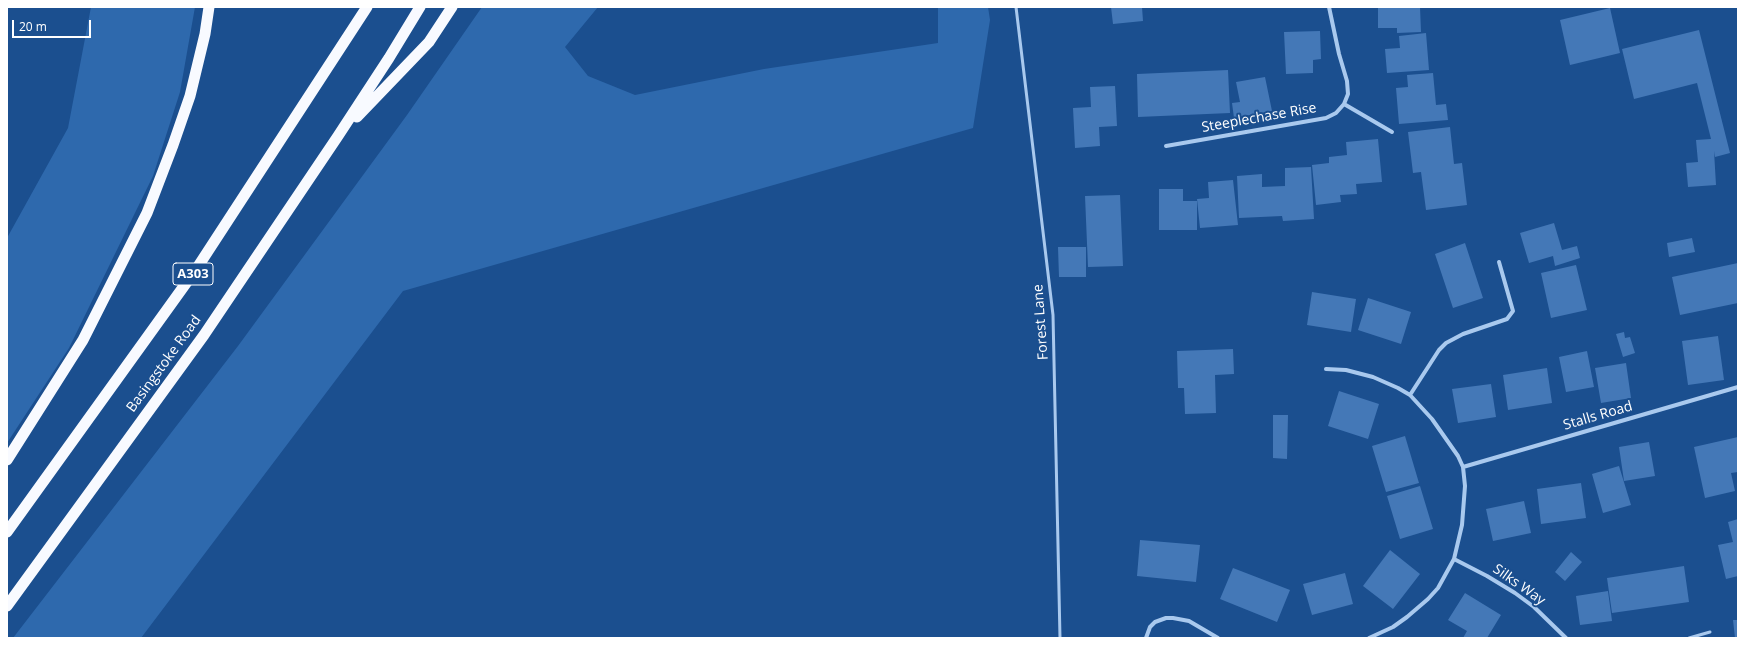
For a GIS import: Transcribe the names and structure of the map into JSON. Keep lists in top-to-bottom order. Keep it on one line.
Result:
{"streets":{"highway":["A303","Basingstoke Road"],"street":["Steeplechase Rise","Stalls Road","Silks Way"],"lane":["Forest Lane"]},"crossings":[["A303","Basingstoke Road"]],"scale_bar":"20 m"}
